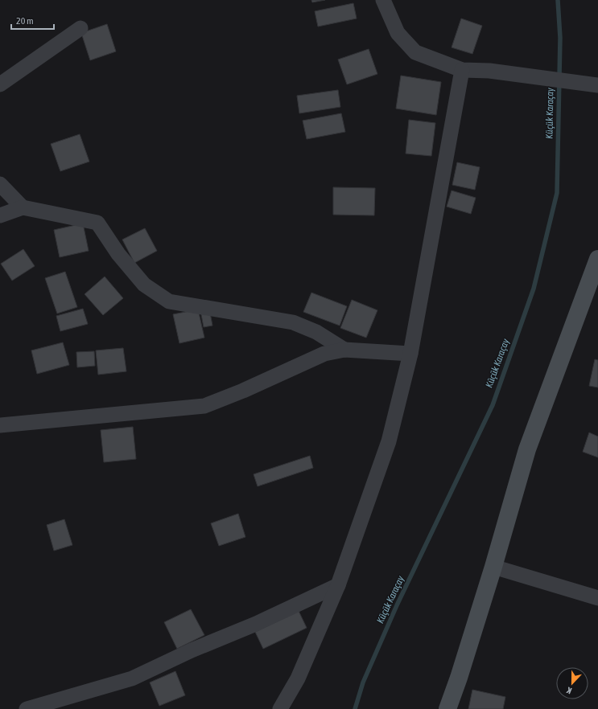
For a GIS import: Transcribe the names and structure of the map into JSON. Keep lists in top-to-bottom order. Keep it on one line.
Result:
{"water":["Küçük Karaçay"],"scale_bar":"20 m","north":"bottom"}
